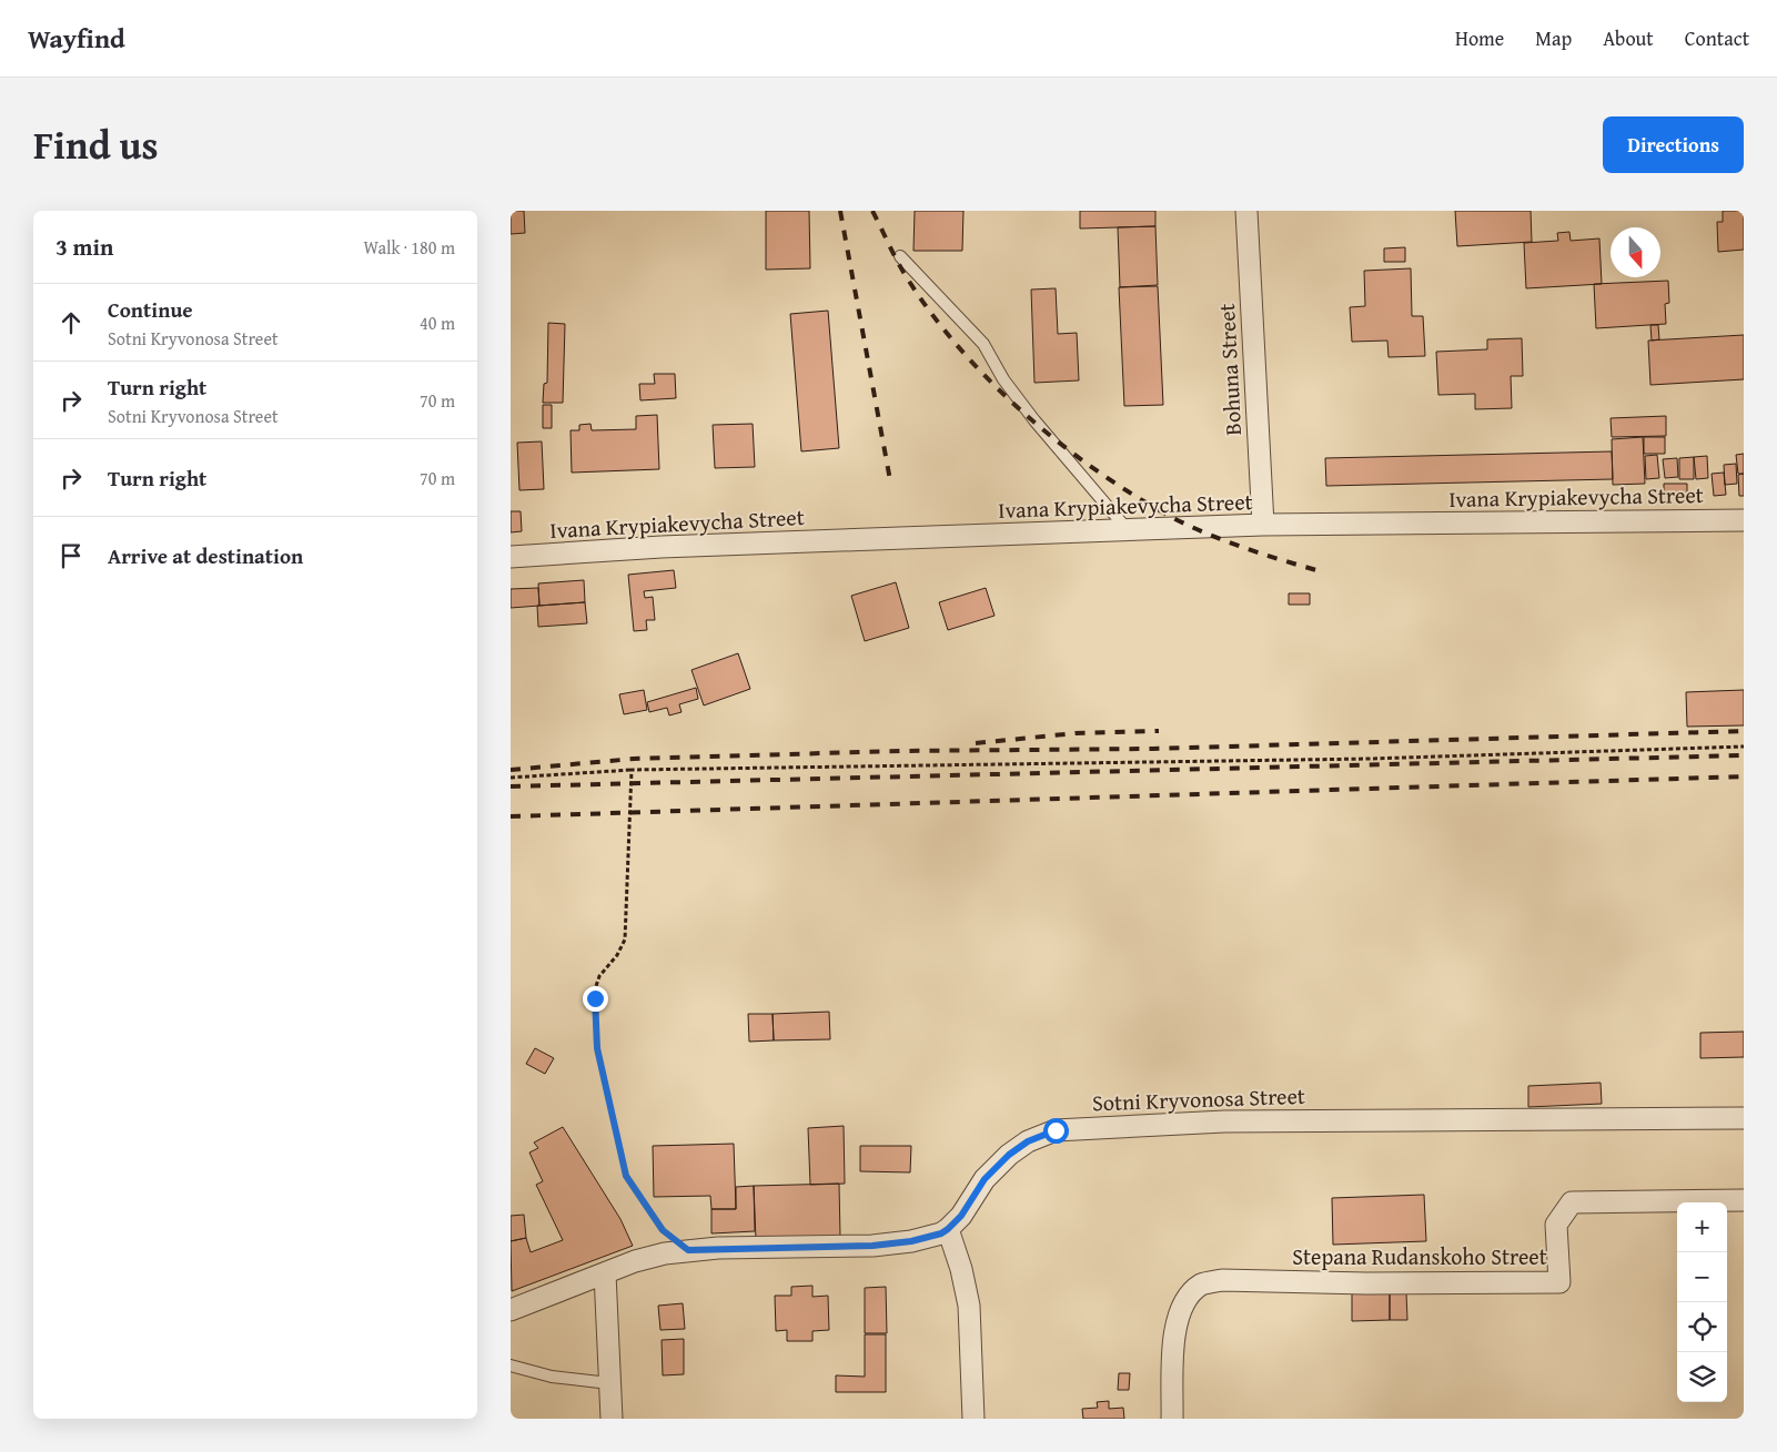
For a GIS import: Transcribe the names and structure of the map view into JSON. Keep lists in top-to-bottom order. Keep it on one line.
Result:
{"streets":{"street":["Bohuna Street","Ivana Krypiakevycha Street","Sotni Kryvonosa Street","Stepana Rudanskoho Street"]},"crossings":[["Bohuna Street","Ivana Krypiakevycha Street"]],"north":"bottom","page":{"header":"Wayfind","nav":["Home","Map","About","Contact"],"title":"Find us","buttons":"Directions","heading":["3 min","Walk · 180 m"],"list":[["Continue","Sotni Kryvonosa Street","40 m"],["Turn right","Sotni Kryvonosa Street","70 m"],["Turn right","70 m"],"Arrive at destination"],"map_buttons":["+","−"]}}
